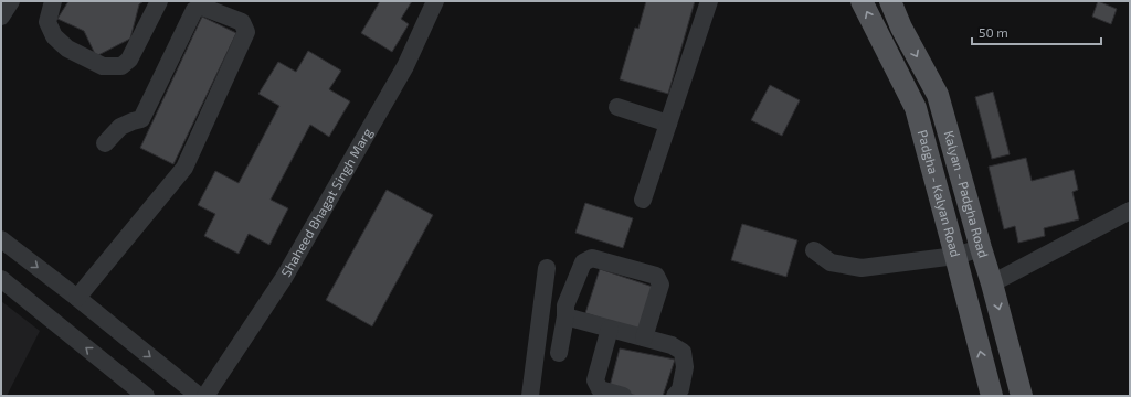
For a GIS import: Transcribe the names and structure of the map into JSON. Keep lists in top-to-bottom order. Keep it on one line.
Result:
{"streets":{"main road":["Padgha - Kalyan Road","Kalyan - Padgha Road"],"street":["Shaheed Bhagat Singh Marg"]},"one_way":["Padgha - Kalyan Road","Kalyan - Padgha Road"],"scale_bar":"50 m"}
